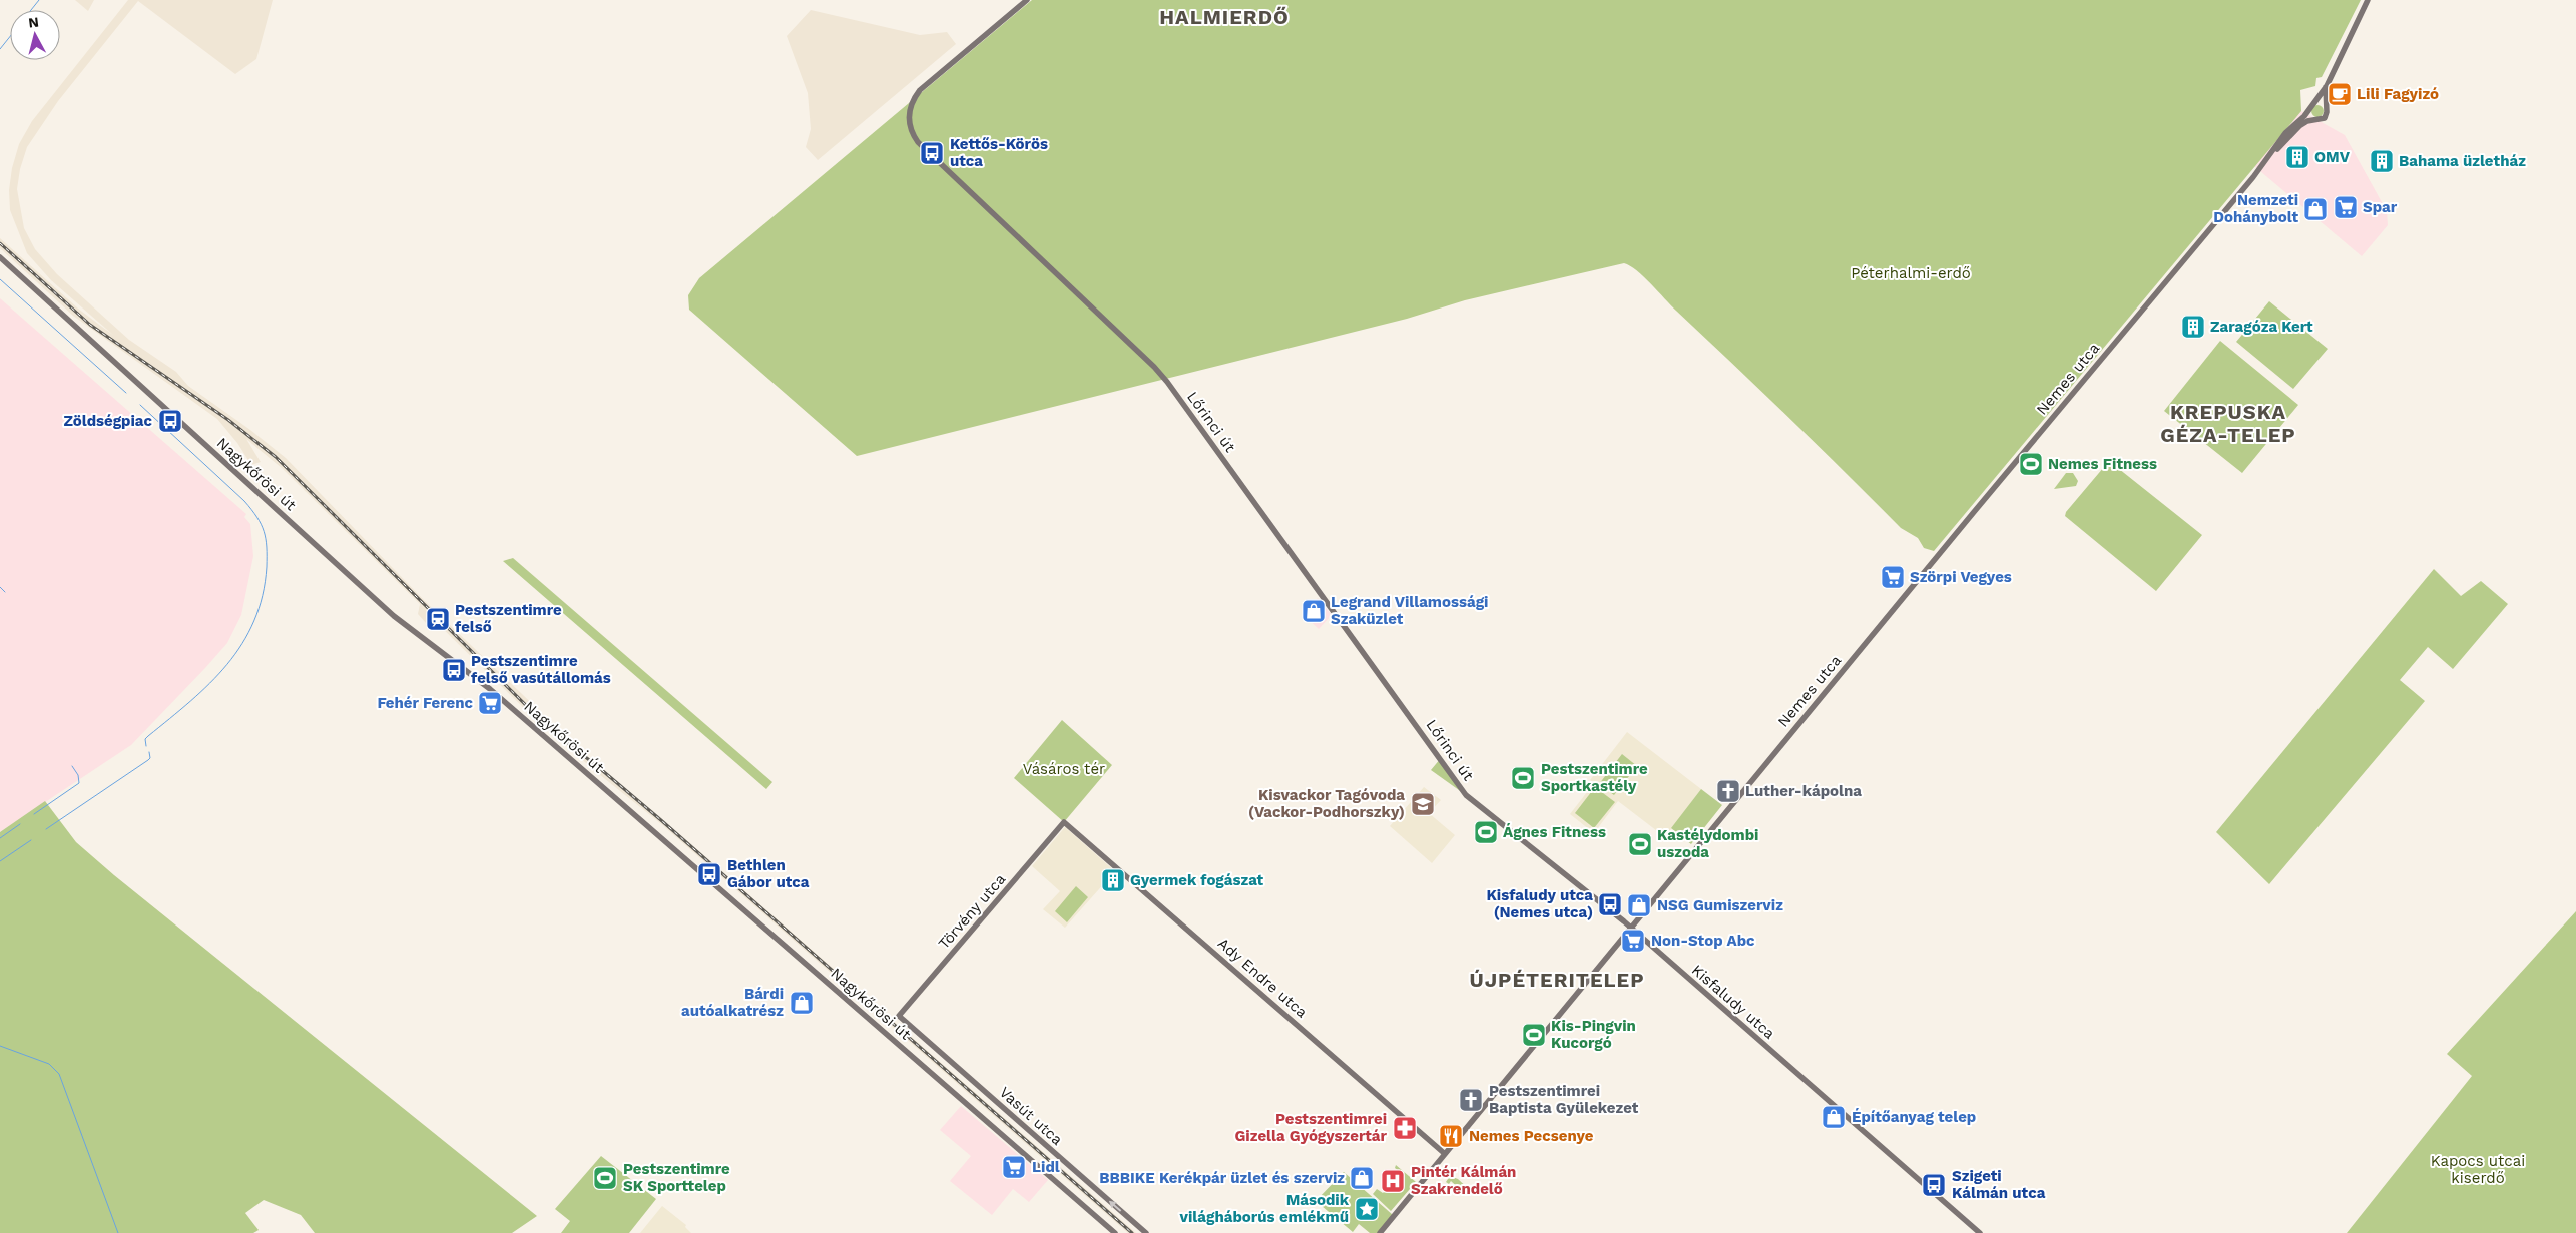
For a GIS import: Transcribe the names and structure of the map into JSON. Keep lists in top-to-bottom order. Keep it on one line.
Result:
{"streets":{"street":["Nemes utca","Lőrinci út","Nagykőrösi út","Törvény utca","Ady Endre utca","Kisfaludy utca","Vasút utca"]},"crossings":[["Nemes utca","Ady Endre utca"],["Nemes utca","Kisfaludy utca"],["Lőrinci út","Kisfaludy utca"],["Törvény utca","Ady Endre utca"],["Törvény utca","Vasút utca"]],"one_way":["Vasút utca"],"districts":["HALMIERDŐ","KREPUSKA GÉZA-TELEP","ÚJPÉTERITELEP"],"parks":["Péterhalmi-erdő","Vásáros tér","Kapocs utcai kiserdő"],"places":{"cafe":["Lili Fagyizó"],"bus stop":["Kettős-Körös utca","Zöldségpiac","Pestszentimre felső vasútállomás","Bethlen Gábor utca","Kisfaludy utca (Nemes utca)","Szigeti Kálmán utca"],"building":["OMV","Bahama üzletház","Zaragóza Kert","Gyermek fogászat"],"supermarket":["Spar","Szörpi Vegyes","Fehér Ferenc","Non-Stop Abc","Lidl"],"shop":["Nemzeti Dohánybolt","Legrand Villamossági Szaküzlet","NSG Gumiszerviz","Bárdi autóalkatrész","Építőanyag telep","BBBIKE Kerékpár üzlet és szerviz"],"sports":["Nemes Fitness","Pestszentimre Sportkastély","Ágnes Fitness","Kastélydombi uszoda","Kis-Pingvin Kucorgó","Pestszentimre SK Sporttelep"],"station":["Pestszentimre felső"],"church":["Luther-kápolna","Pestszentimrei Baptista Gyülekezet"],"school or university":["Kisvackor Tagóvoda (Vackor-Podhorszky)"],"pharmacy":["Pestszentimrei Gizella Gyógyszertár"],"restaurant":["Nemes Pecsenye"],"hospital":["Pintér Kálmán Szakrendelő"],"place":["Második világháborús emlékmű"]},"north":"top"}
